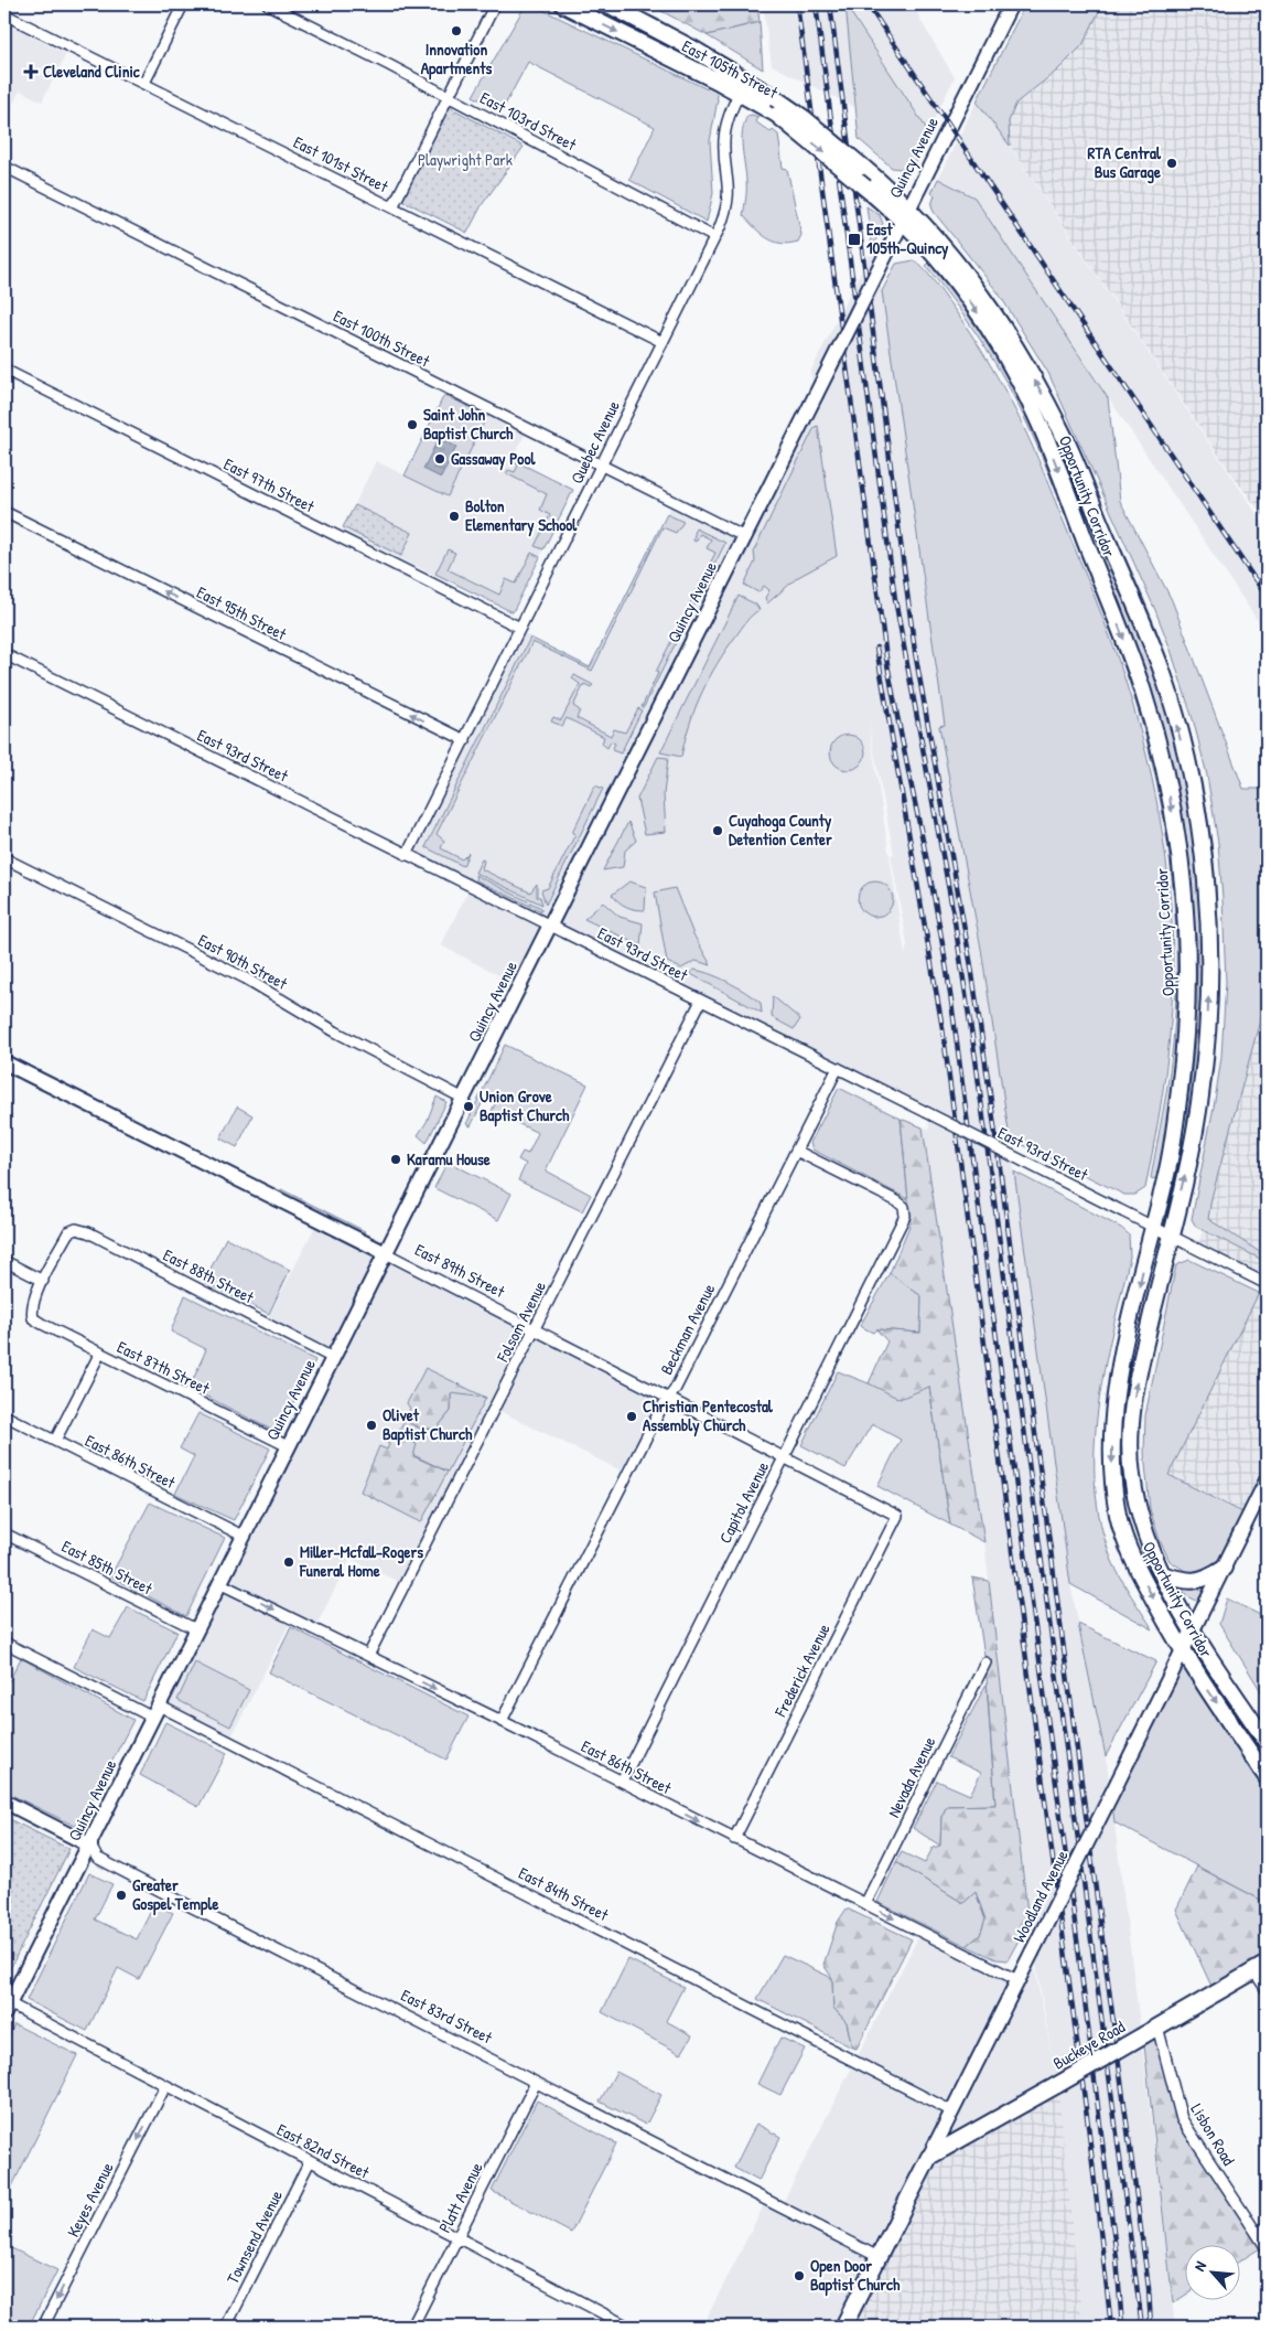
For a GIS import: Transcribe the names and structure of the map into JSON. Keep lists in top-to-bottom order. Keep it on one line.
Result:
{"streets":{"main road":["East 105th Street","Opportunity Corridor","Woodland Avenue","Buckeye Road"],"street":["East 103rd Street","Quincy Avenue","East 101st Street","East 100th Street","Quebec Avenue","East 97th Street","East 95th Street","East 93rd Street","East 90th Street","East 89th Street","East 88th Street","Folsom Avenue","Beckman Avenue","East 87th Street","East 86th Street","Capitol Avenue","East 85th Street","Frederick Avenue","Nevada Avenue","East 84th Street","East 83rd Street","Lisbon Road","East 82nd Street","Platt Avenue","Keyes Avenue","Townsend Avenue"]},"crossings":[["East 105th Street","Quebec Avenue"],["East 105th Street","Opportunity Corridor"],["East 103rd Street","Quebec Avenue"],["Quincy Avenue","East 100th Street"],["Quincy Avenue","Opportunity Corridor"],["Quincy Avenue","East 93rd Street"],["Quincy Avenue","East 90th Street"],["Quincy Avenue","East 89th Street"],["Quincy Avenue","East 88th Street"],["Quincy Avenue","East 87th Street"],["Quincy Avenue","East 86th Street"],["Quincy Avenue","East 85th Street"],["Quincy Avenue","East 84th Street"],["Quincy Avenue","East 83rd Street"],["Quincy Avenue","East 82nd Street"],["East 101st Street","Quebec Avenue"],["East 100th Street","Quebec Avenue"],["Quebec Avenue","East 97th Street"],["Quebec Avenue","East 95th Street"],["Quebec Avenue","East 93rd Street"],["Opportunity Corridor","East 93rd Street"],["Opportunity Corridor","Woodland Avenue"],["East 93rd Street","Folsom Avenue"],["East 93rd Street","Beckman Avenue"],["East 89th Street","Folsom Avenue"],["East 89th Street","Beckman Avenue"],["East 89th Street","Capitol Avenue"],["East 89th Street","Frederick Avenue"],["East 88th Street","East 87th Street"],["Folsom Avenue","East 86th Street"],["Beckman Avenue","East 86th Street"],["Beckman Avenue","Capitol Avenue"],["East 86th Street","Capitol Avenue"],["East 86th Street","Frederick Avenue"],["East 86th Street","Nevada Avenue"],["East 86th Street","Woodland Avenue"],["East 84th Street","Woodland Avenue"],["Woodland Avenue","East 83rd Street"],["Woodland Avenue","Buckeye Road"],["East 83rd Street","Platt Avenue"],["Buckeye Road","Lisbon Road"],["East 82nd Street","Platt Avenue"],["East 82nd Street","Keyes Avenue"],["East 82nd Street","Townsend Avenue"]],"one_way":["East 95th Street","East 86th Street","Keyes Avenue"],"parks":["Playwright Park"],"places":{"other":["Innovation Apartments","RTA Central Bus Garage","Saint John Baptist Church","Gassaway Pool","Bolton Elementary School","Cuyahoga County Detention Center","Union Grove Baptist Church","Karamu House","Christian Pentecostal Assembly Church","Olivet Baptist Church","Miller-Mcfall-Rogers Funeral Home","Greater Gospel Temple","Open Door Baptist Church"],"health":["Cleveland Clinic"],"transit":["East 105th–Quincy"]},"north":"top left"}
